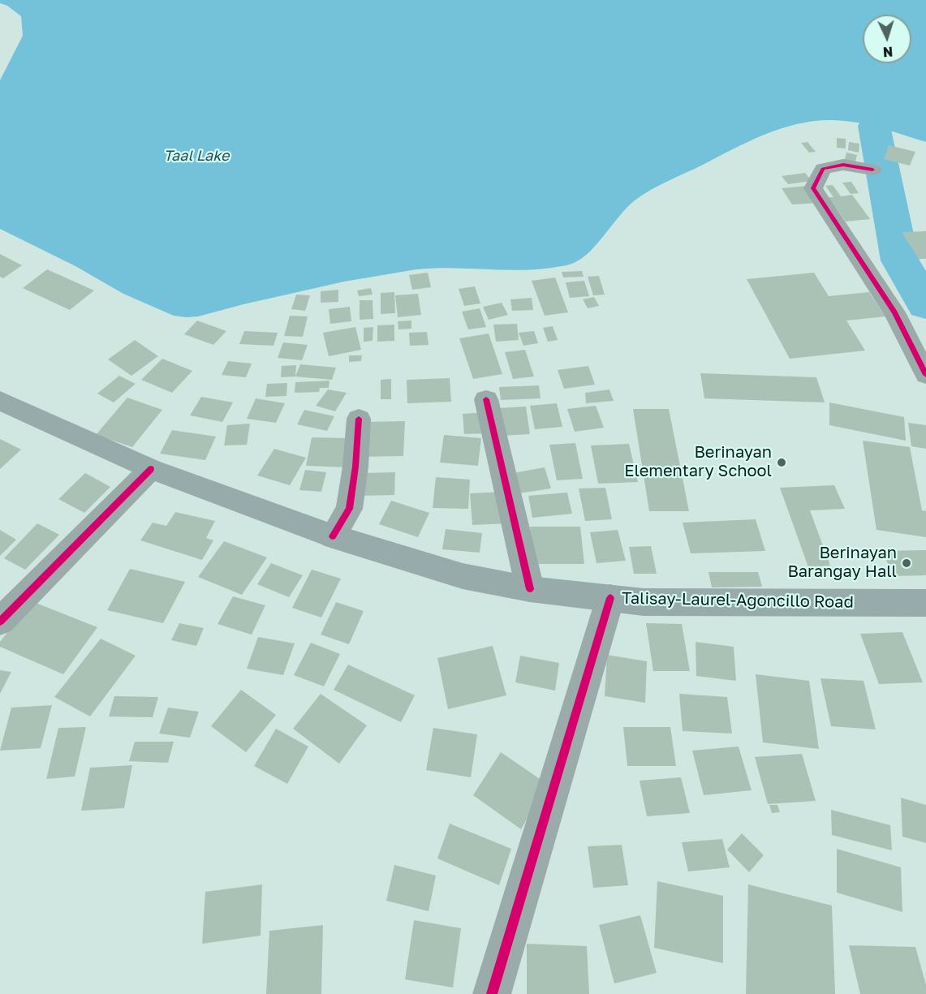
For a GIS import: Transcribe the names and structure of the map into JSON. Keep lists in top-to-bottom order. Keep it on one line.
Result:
{"streets":{"main road":["Talisay-Laurel-Agoncillo Road"]},"water":["Taal Lake"],"places":["Berinayan Elementary School","Berinayan Barangay Hall"],"north":"bottom"}
